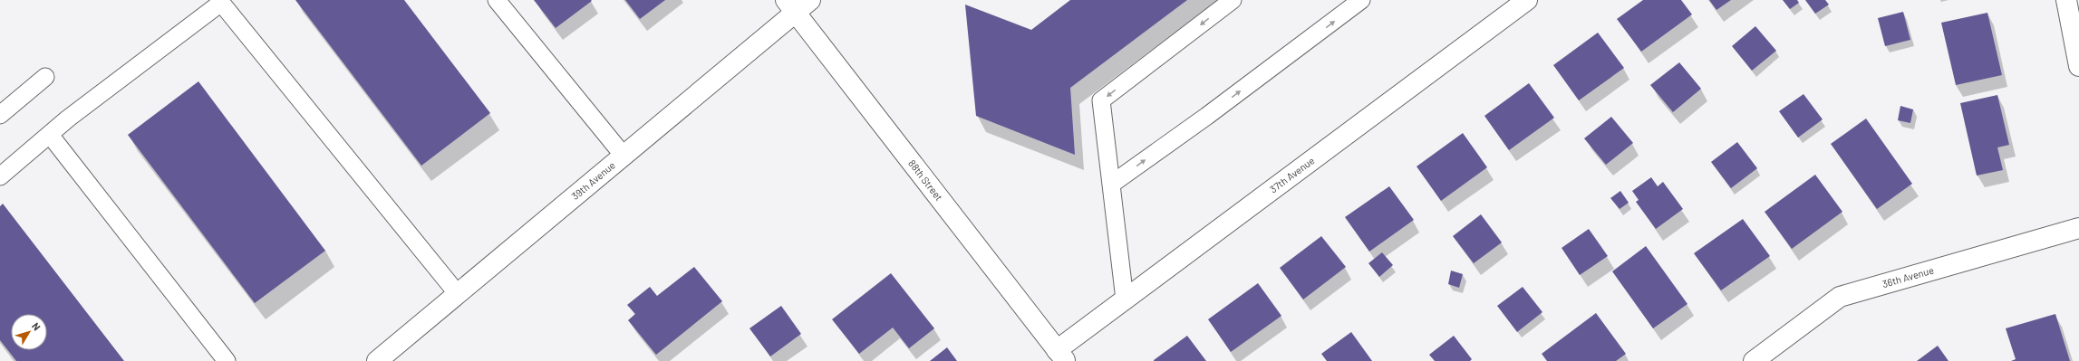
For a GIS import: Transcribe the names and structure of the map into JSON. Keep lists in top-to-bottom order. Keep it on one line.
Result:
{"streets":{"street":["37th Avenue","39th Avenue","88th Street","36th Avenue"]},"crossings":[["37th Avenue","88th Street"],["39th Avenue","88th Street"]],"north":"top right"}
